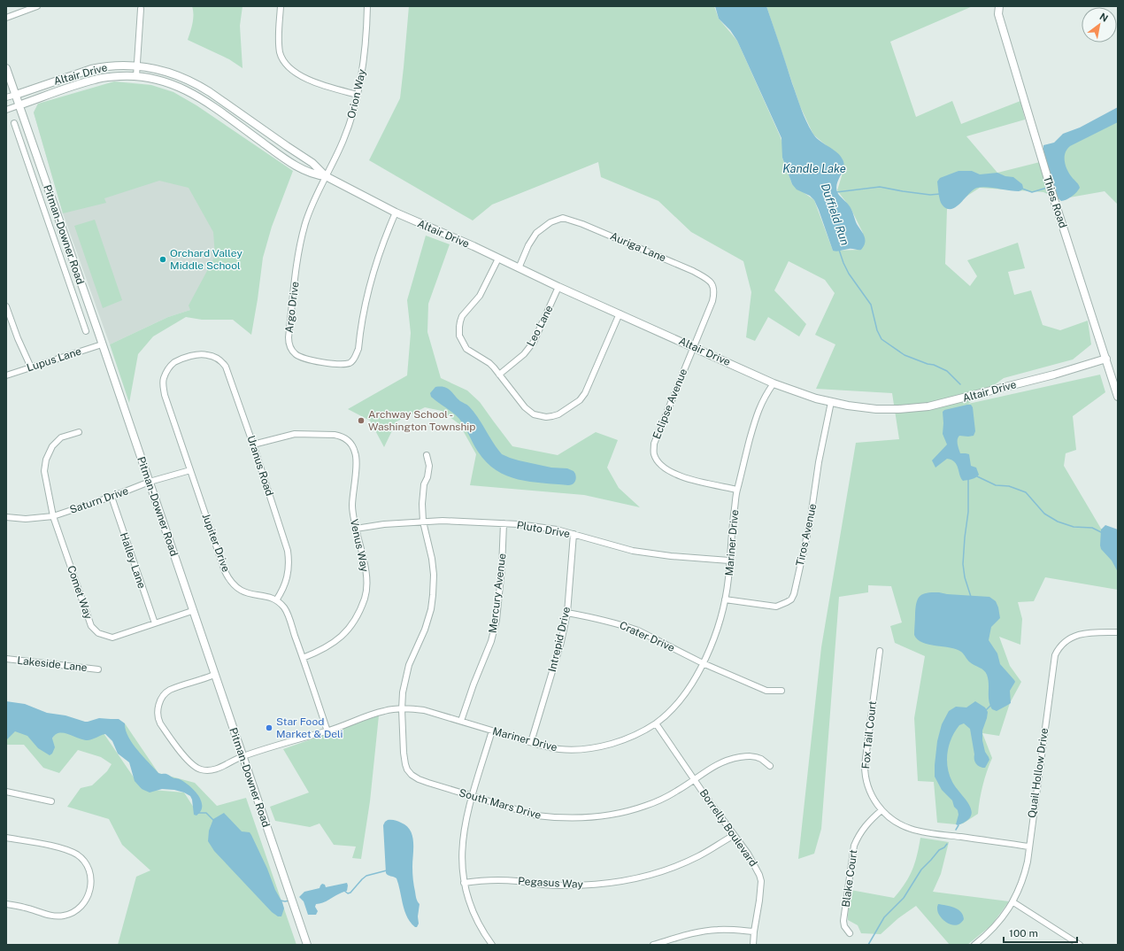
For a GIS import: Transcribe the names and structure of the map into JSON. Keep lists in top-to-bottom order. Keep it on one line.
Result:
{"streets":{"street":["Altair Drive","Orion Way","Thies Road","Pitman-Downer Road","Auriga Lane","Argo Drive","Leo Lane","Lupus Lane","Eclipse Avenue","Uranus Road","Saturn Drive","Pluto Drive","Tiros Avenue","Jupiter Drive","Mariner Drive","Venus Way","Halley Lane","Comet Way","Mercury Avenue","Crater Drive","Intrepid Drive","Lakeside Lane","Fox Tail Court","Quail Hollow Drive","South Mars Drive","Borrelly Boulevard","Blake Court","Pegasus Way"]},"crossings":[["Altair Drive","Orion Way"],["Altair Drive","Thies Road"],["Altair Drive","Pitman-Downer Road"],["Altair Drive","Auriga Lane"],["Altair Drive","Argo Drive"],["Altair Drive","Leo Lane"],["Altair Drive","Eclipse Avenue"],["Altair Drive","Tiros Avenue"],["Altair Drive","Mariner Drive"],["Orion Way","Argo Drive"],["Pitman-Downer Road","Lupus Lane"],["Pitman-Downer Road","Saturn Drive"],["Pitman-Downer Road","Mariner Drive"],["Pitman-Downer Road","Comet Way"],["Auriga Lane","Eclipse Avenue"],["Eclipse Avenue","Mariner Drive"],["Uranus Road","Jupiter Drive"],["Uranus Road","Venus Way"],["Saturn Drive","Jupiter Drive"],["Saturn Drive","Halley Lane"],["Saturn Drive","Comet Way"],["Pluto Drive","Mariner Drive"],["Pluto Drive","Venus Way"],["Pluto Drive","Mercury Avenue"],["Pluto Drive","Intrepid Drive"],["Pluto Drive","South Mars Drive"],["Tiros Avenue","Mariner Drive"],["Mariner Drive","Mercury Avenue"],["Mariner Drive","Crater Drive"],["Mariner Drive","Intrepid Drive"],["Mariner Drive","South Mars Drive"],["Mariner Drive","Borrelly Boulevard"],["Halley Lane","Comet Way"],["Crater Drive","Intrepid Drive"],["Fox Tail Court","Quail Hollow Drive"],["Fox Tail Court","Blake Court"],["South Mars Drive","Borrelly Boulevard"],["Borrelly Boulevard","Pegasus Way"]],"water":["Kandle Lake","Duffield Run"],"places":["Orchard Valley Middle School","Archway School - Washington Township","Star Food Market & Deli"],"scale_bar":"100 m","north":"top right"}
